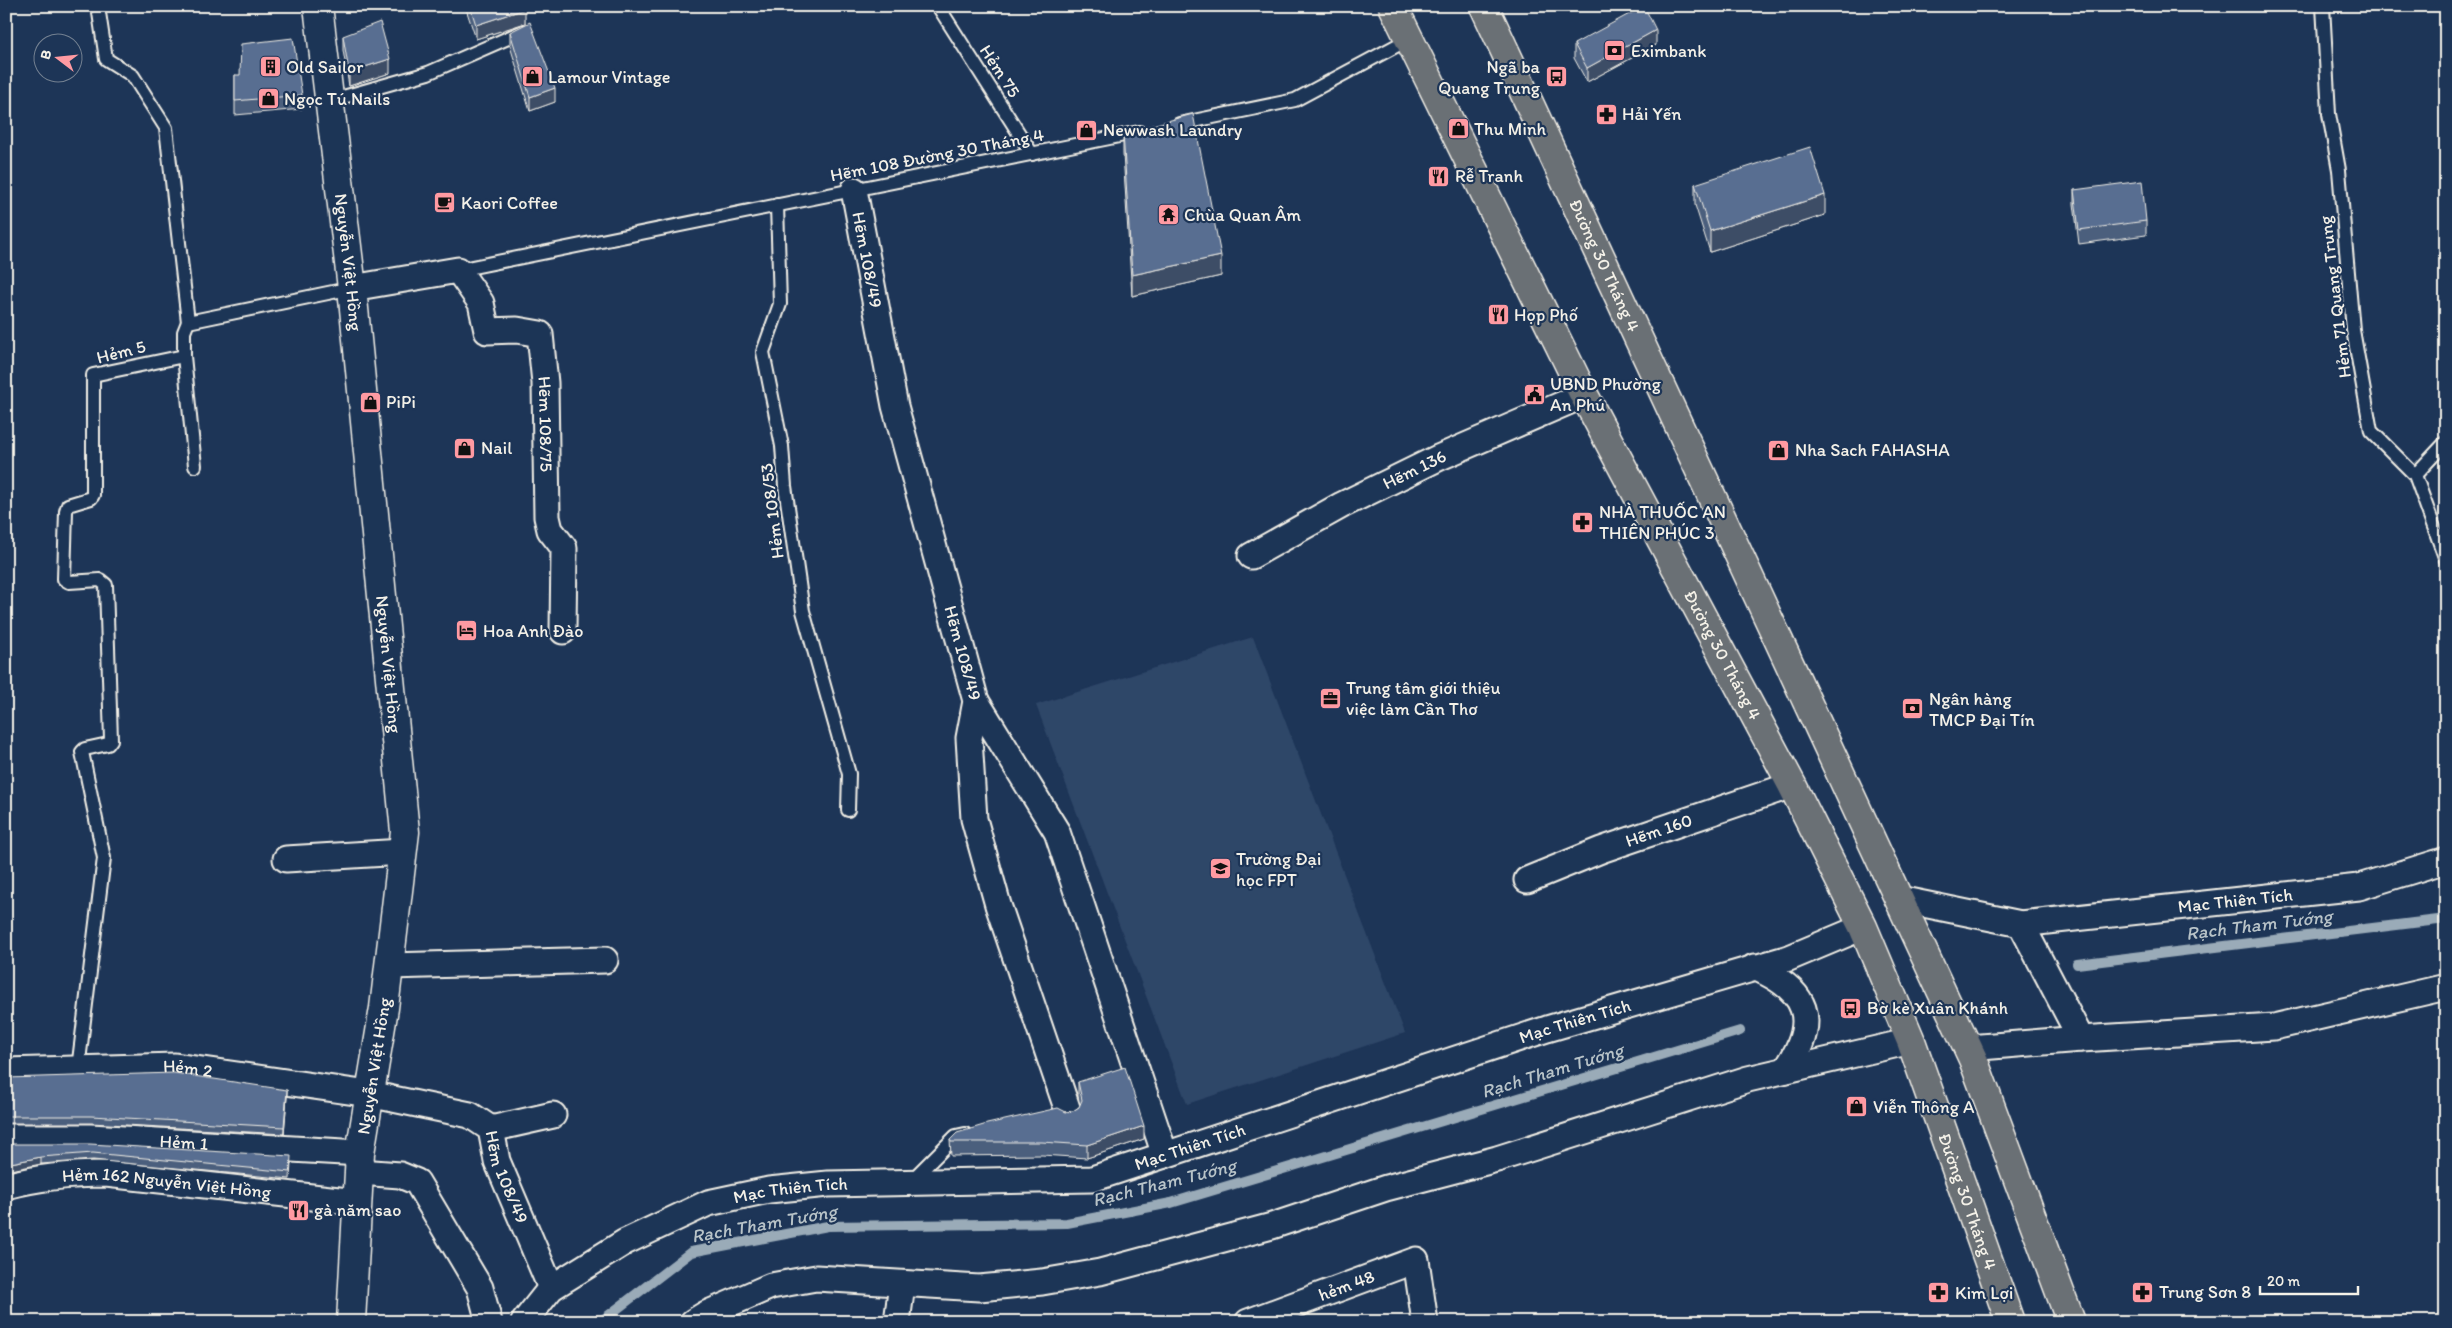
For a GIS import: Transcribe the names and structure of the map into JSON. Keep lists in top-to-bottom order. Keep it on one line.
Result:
{"streets":{"main road":["Đường 30 Tháng 4"],"street":["Hẽm 108/49","Nguyễn Việt Hồng","Hẽm 108/75","Hẽm 136","Hẽm 160","Mạc Thiên Tích","Hẻm 2","Hẻm 1","Hẻm 162 Nguyễn Việt Hồng","hẻm 48"],"lane":["Hẻm 75","Hẽm 108 Đường 30 Tháng 4","Hẻm 71 Quang Trung","Hẻm 5","Hẻm 108/53"]},"crossings":[["Hẻm 75","Hẽm 108 Đường 30 Tháng 4"],["Hẽm 108 Đường 30 Tháng 4","Hẽm 108/49"],["Hẽm 108 Đường 30 Tháng 4","Đường 30 Tháng 4"],["Hẽm 108 Đường 30 Tháng 4","Hẽm 108/75"],["Hẽm 108 Đường 30 Tháng 4","Hẻm 108/53"],["Hẽm 108/49","Nguyễn Việt Hồng"],["Hẽm 108/49","Mạc Thiên Tích"],["Hẽm 108/49","Hẻm 2"],["Nguyễn Việt Hồng","Hẻm 2"],["Nguyễn Việt Hồng","Hẻm 1"],["Nguyễn Việt Hồng","Hẻm 162 Nguyễn Việt Hồng"],["Đường 30 Tháng 4","Hẽm 136"],["Đường 30 Tháng 4","Hẽm 160"],["Đường 30 Tháng 4","Mạc Thiên Tích"],["Hẻm 5","Hẻm 2"]],"water":["Rạch Tham Tướng"],"places":{"bank":["Eximbank","Ngân hàng TMCP Đại Tín"],"building":["Old Sailor"],"shop":["Lamour Vintage","Ngọc Tú Nails","Thu Minh","Newwash Laundry","PiPi","Nail","Nha Sach FAHASHA","Viễn Thông A"],"bus stop":["Ngã ba Quang Trung","Bờ kè Xuân Khánh"],"pharmacy":["Hải Yến","NHÀ THUỐC AN THIÊN PHÚC 3","Trung Sơn 8","Kim Lợi"],"restaurant":["Rễ Tranh","Họp Phố","gà năm sao"],"cafe":["Kaori Coffee"],"temple":["Chùa Quan Âm"],"public building":["UBND Phường An Phú"],"hotel":["Hoa Anh Đào"],"office":["Trung tâm giới thiệu việc làm Cần Thơ"],"school or university":["Trường Đại học FPT"]},"scale_bar":"20 m","north":"left"}
